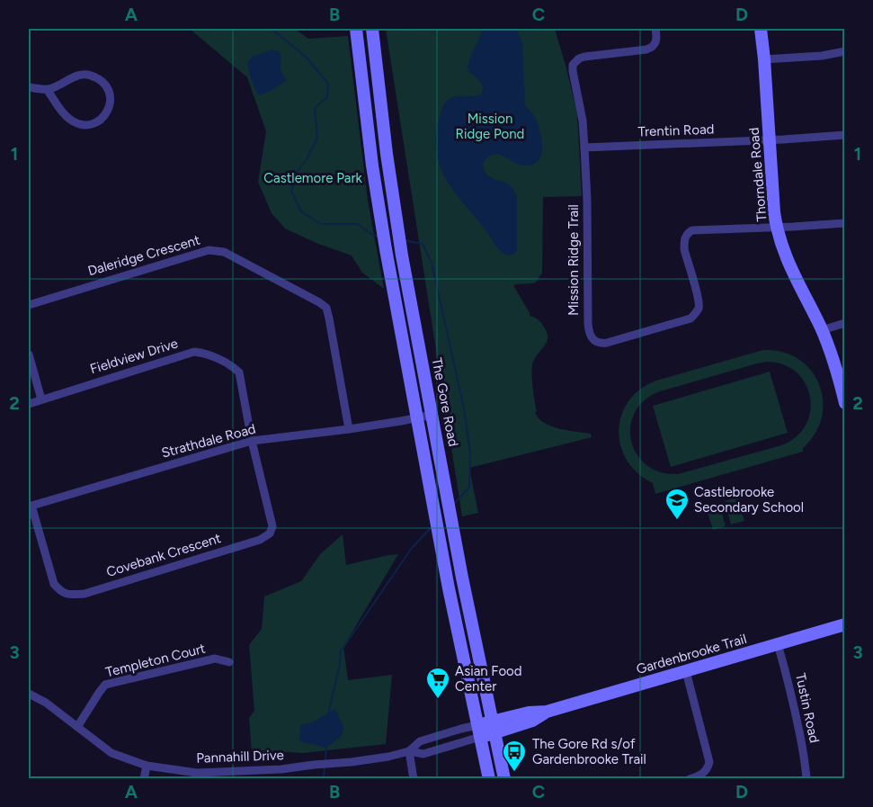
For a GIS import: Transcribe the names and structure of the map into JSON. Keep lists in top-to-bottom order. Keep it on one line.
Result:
{"streets":{"main road":["Thorndale Road","The Gore Road","Gardenbrooke Trail"],"street":["Trentin Road","Daleridge Crescent","Mission Ridge Trail","Fieldview Drive","Strathdale Road","Covebank Crescent","Templeton Court","Tustin Road","Pannahill Drive"]},"crossings":[["Trentin Road","Thorndale Road"],["Trentin Road","Mission Ridge Trail"],["Thorndale Road","Mission Ridge Trail"],["Daleridge Crescent","Strathdale Road"],["Fieldview Drive","Strathdale Road"],["Fieldview Drive","Covebank Crescent"],["The Gore Road","Strathdale Road"],["The Gore Road","Gardenbrooke Trail"],["Strathdale Road","Covebank Crescent"],["Gardenbrooke Trail","Tustin Road"],["Gardenbrooke Trail","Pannahill Drive"],["Templeton Court","Pannahill Drive"]],"parks":["Mission Ridge Pond","Castlemore Park"],"places":{"school or university":["Castlebrooke Secondary School"],"supermarket":["Asian Food Center"],"bus stop":["The Gore Rd s/of Gardenbrooke Trail"]},"grid":{"columns":["A","B","C","D"],"rows":["1","2","3"]}}
